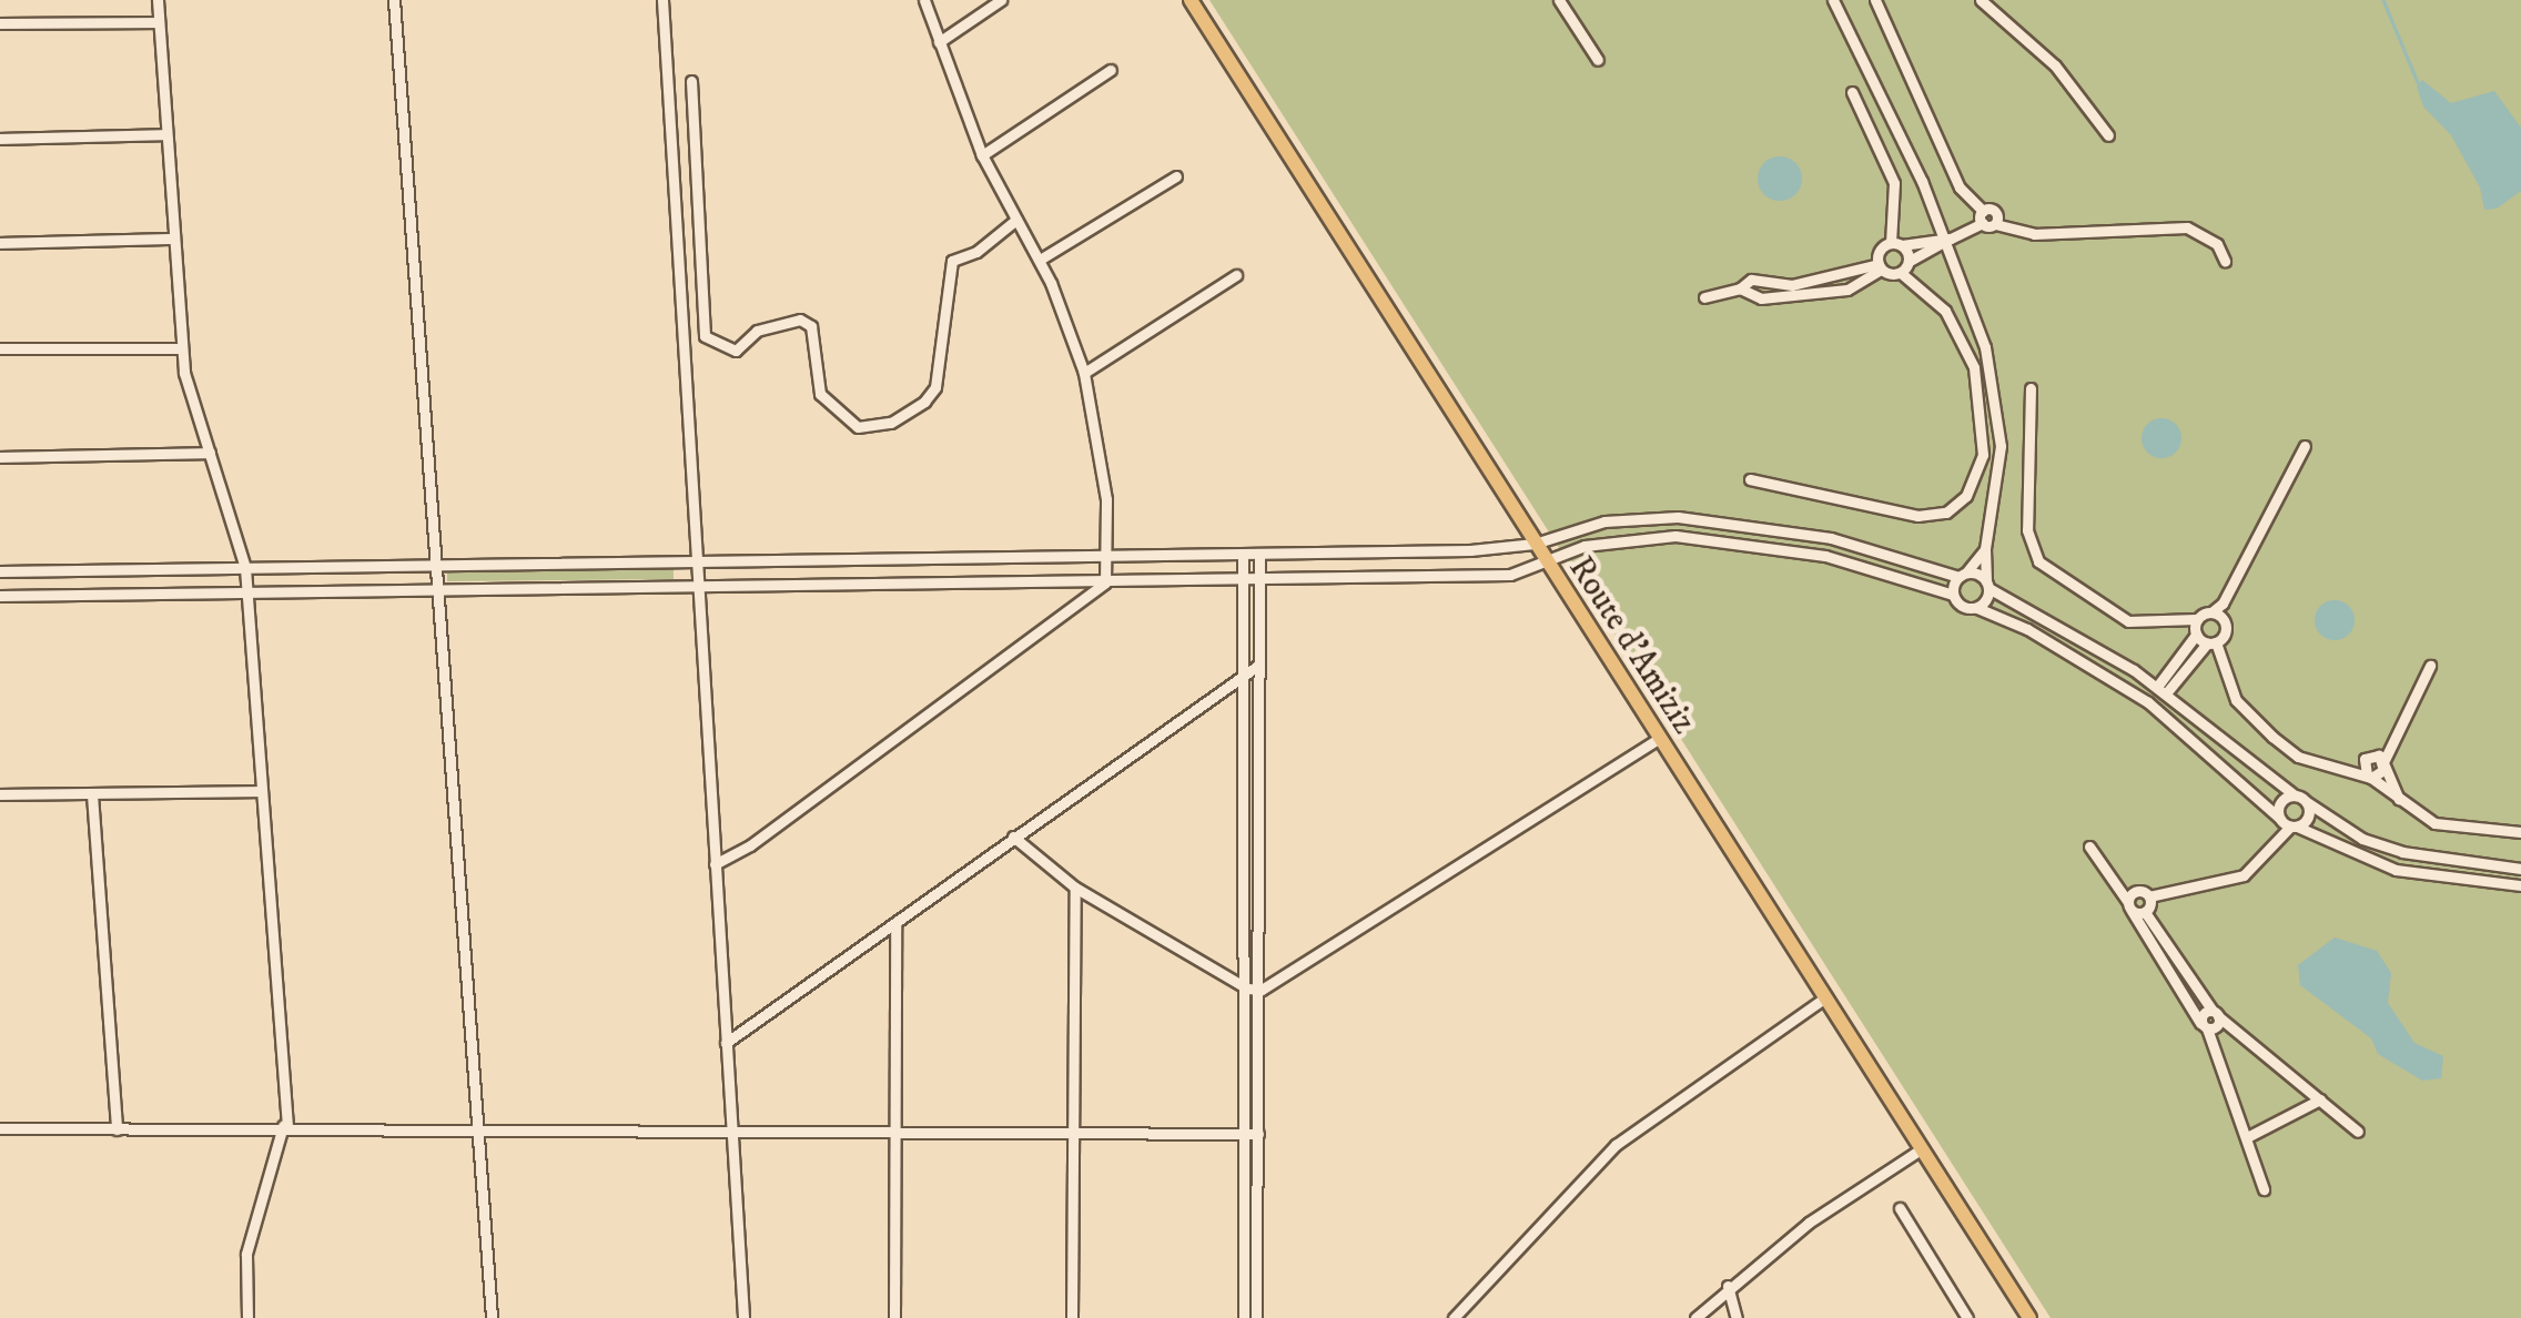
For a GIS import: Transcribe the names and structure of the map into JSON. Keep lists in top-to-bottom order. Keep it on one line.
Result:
{"streets":{"main road":["Route d'Amiziz"]}}
